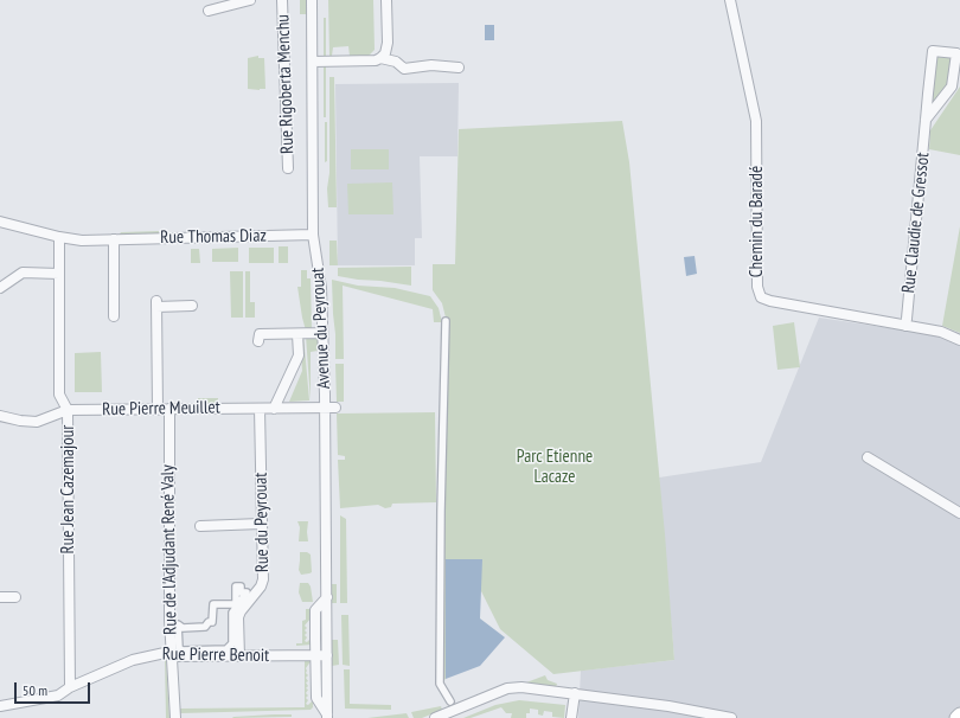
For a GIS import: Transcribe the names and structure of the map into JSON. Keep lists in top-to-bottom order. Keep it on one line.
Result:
{"streets":{"street":["Rue Rigoberta Menchu","Chemin du Baradé","Rue Claudie de Gressot","Rue Thomas Diaz","Avenue du Peyrouat","Rue Pierre Meuillet","Rue Jean Cazemajour","Rue du Peyrouat","Rue de l'Adjudant René Valy","Rue Pierre Benoit"]},"crossings":[["Chemin du Baradé","Rue Claudie de Gressot"],["Rue Thomas Diaz","Avenue du Peyrouat"],["Rue Thomas Diaz","Rue Jean Cazemajour"],["Avenue du Peyrouat","Rue Pierre Meuillet"],["Avenue du Peyrouat","Rue Pierre Benoit"],["Rue Pierre Meuillet","Rue Jean Cazemajour"],["Rue Pierre Meuillet","Rue du Peyrouat"],["Rue Pierre Meuillet","Rue de l'Adjudant René Valy"],["Rue Jean Cazemajour","Rue Pierre Benoit"],["Rue du Peyrouat","Rue Pierre Benoit"],["Rue de l'Adjudant René Valy","Rue Pierre Benoit"]],"parks":["Parc Etienne Lacaze"],"scale_bar":"50 m"}
